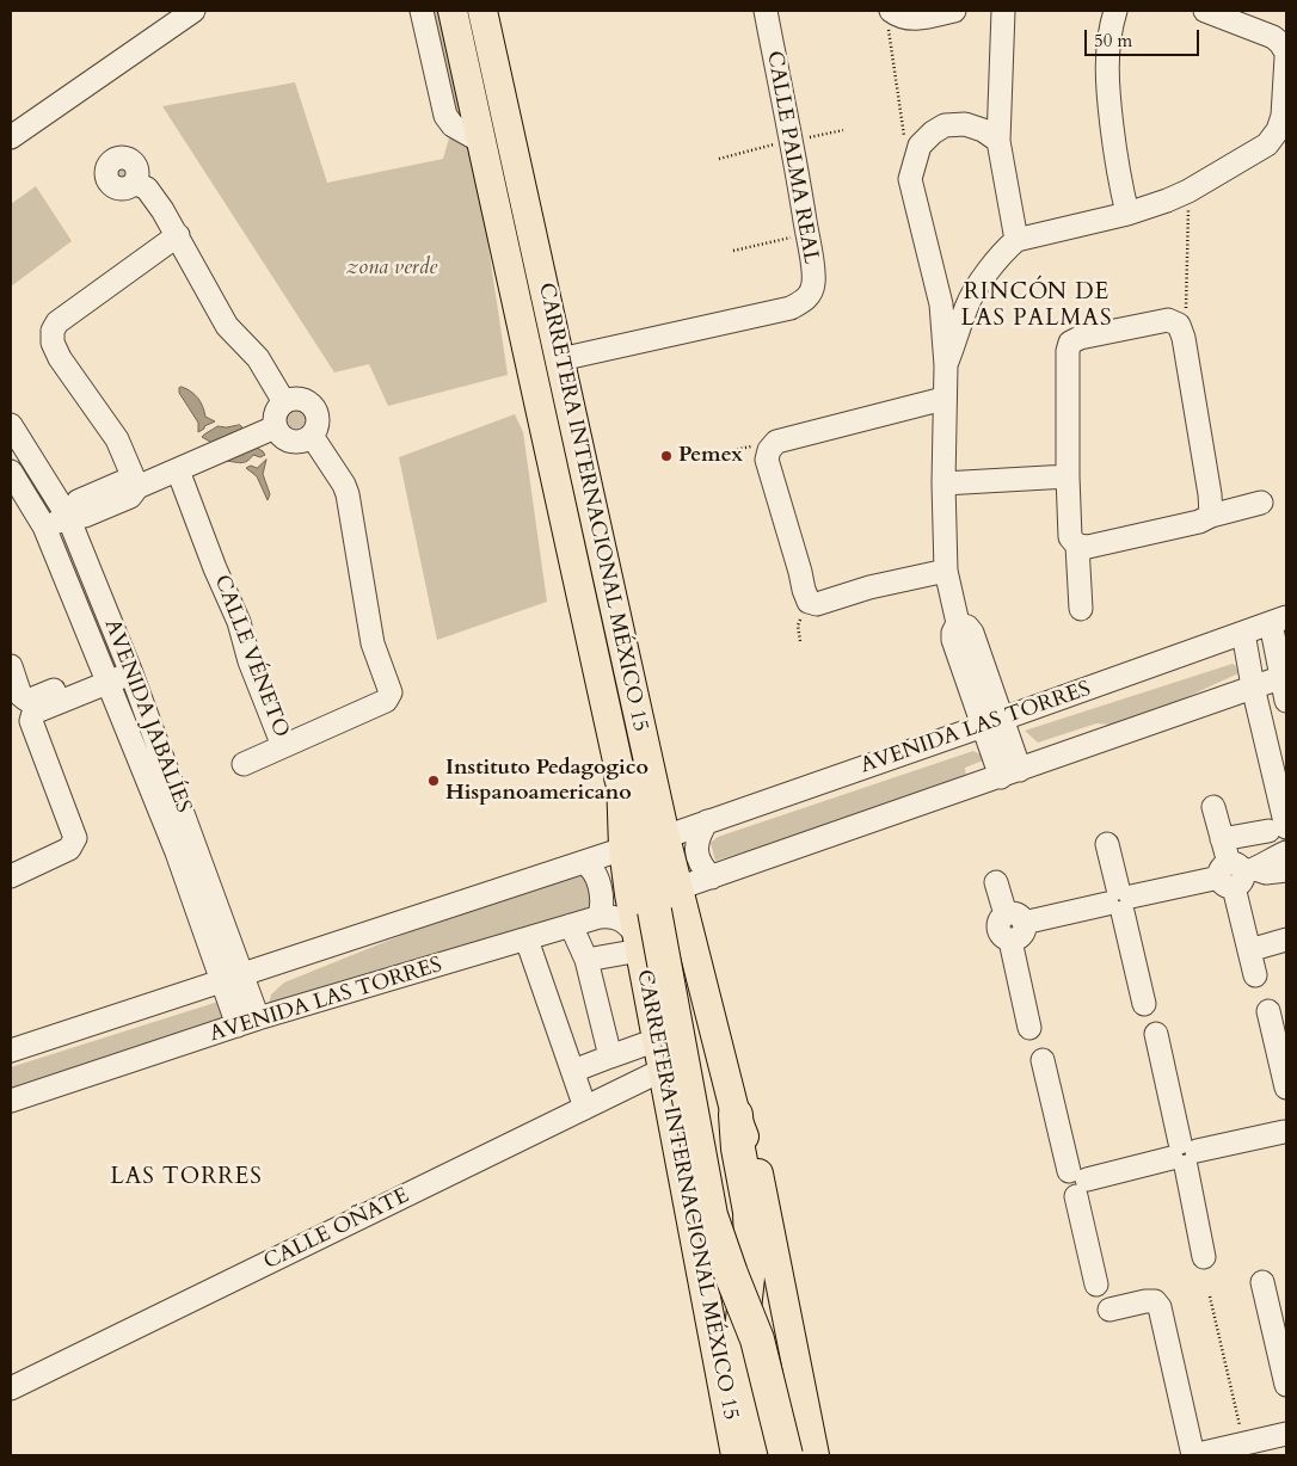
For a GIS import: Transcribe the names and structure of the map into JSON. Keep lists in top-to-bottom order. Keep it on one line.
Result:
{"streets":{"main road":["CARRETERA INTERNACIONAL MÉXICO 15"],"street":["CALLE PALMA REAL","CALLE VÉNETO","AVENIDA JABALÍES","AVENIDA LAS TORRES","CALLE OÑATE"]},"crossings":[["CALLE PALMA REAL","CARRETERA INTERNACIONAL MÉXICO 15"],["CARRETERA INTERNACIONAL MÉXICO 15","AVENIDA LAS TORRES"],["CARRETERA INTERNACIONAL MÉXICO 15","CALLE OÑATE"],["AVENIDA JABALÍES","AVENIDA LAS TORRES"]],"districts":["RINCÓN DE LAS PALMAS","LAS TORRES"],"parks":["zona verde"],"places":["Pemex","Instituto Pedagogico Hispanoamericano"],"scale_bar":"50 m"}
